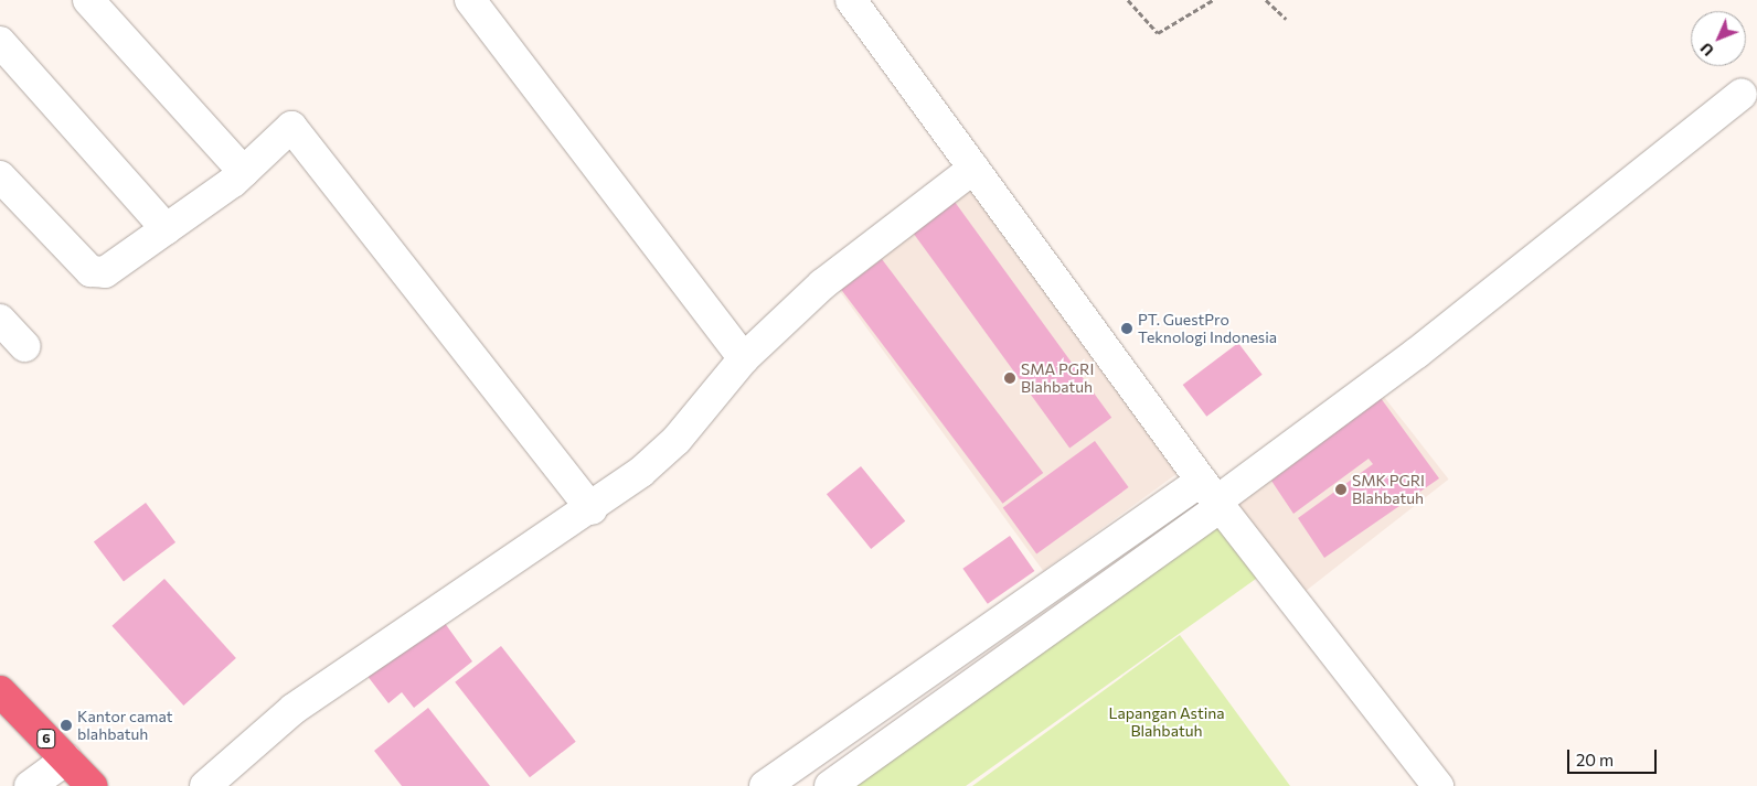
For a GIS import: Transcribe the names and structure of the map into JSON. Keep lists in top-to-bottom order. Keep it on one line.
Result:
{"streets":{"highway":["6"]},"parks":["Lapangan Astina Blahbatuh"],"places":["PT. GuestPro Teknologi Indonesia","SMA PGRI Blahbatuh","SMK PGRI Blahbatuh","Kantor camat blahbatuh"],"scale_bar":"20 m","north":"bottom left"}
